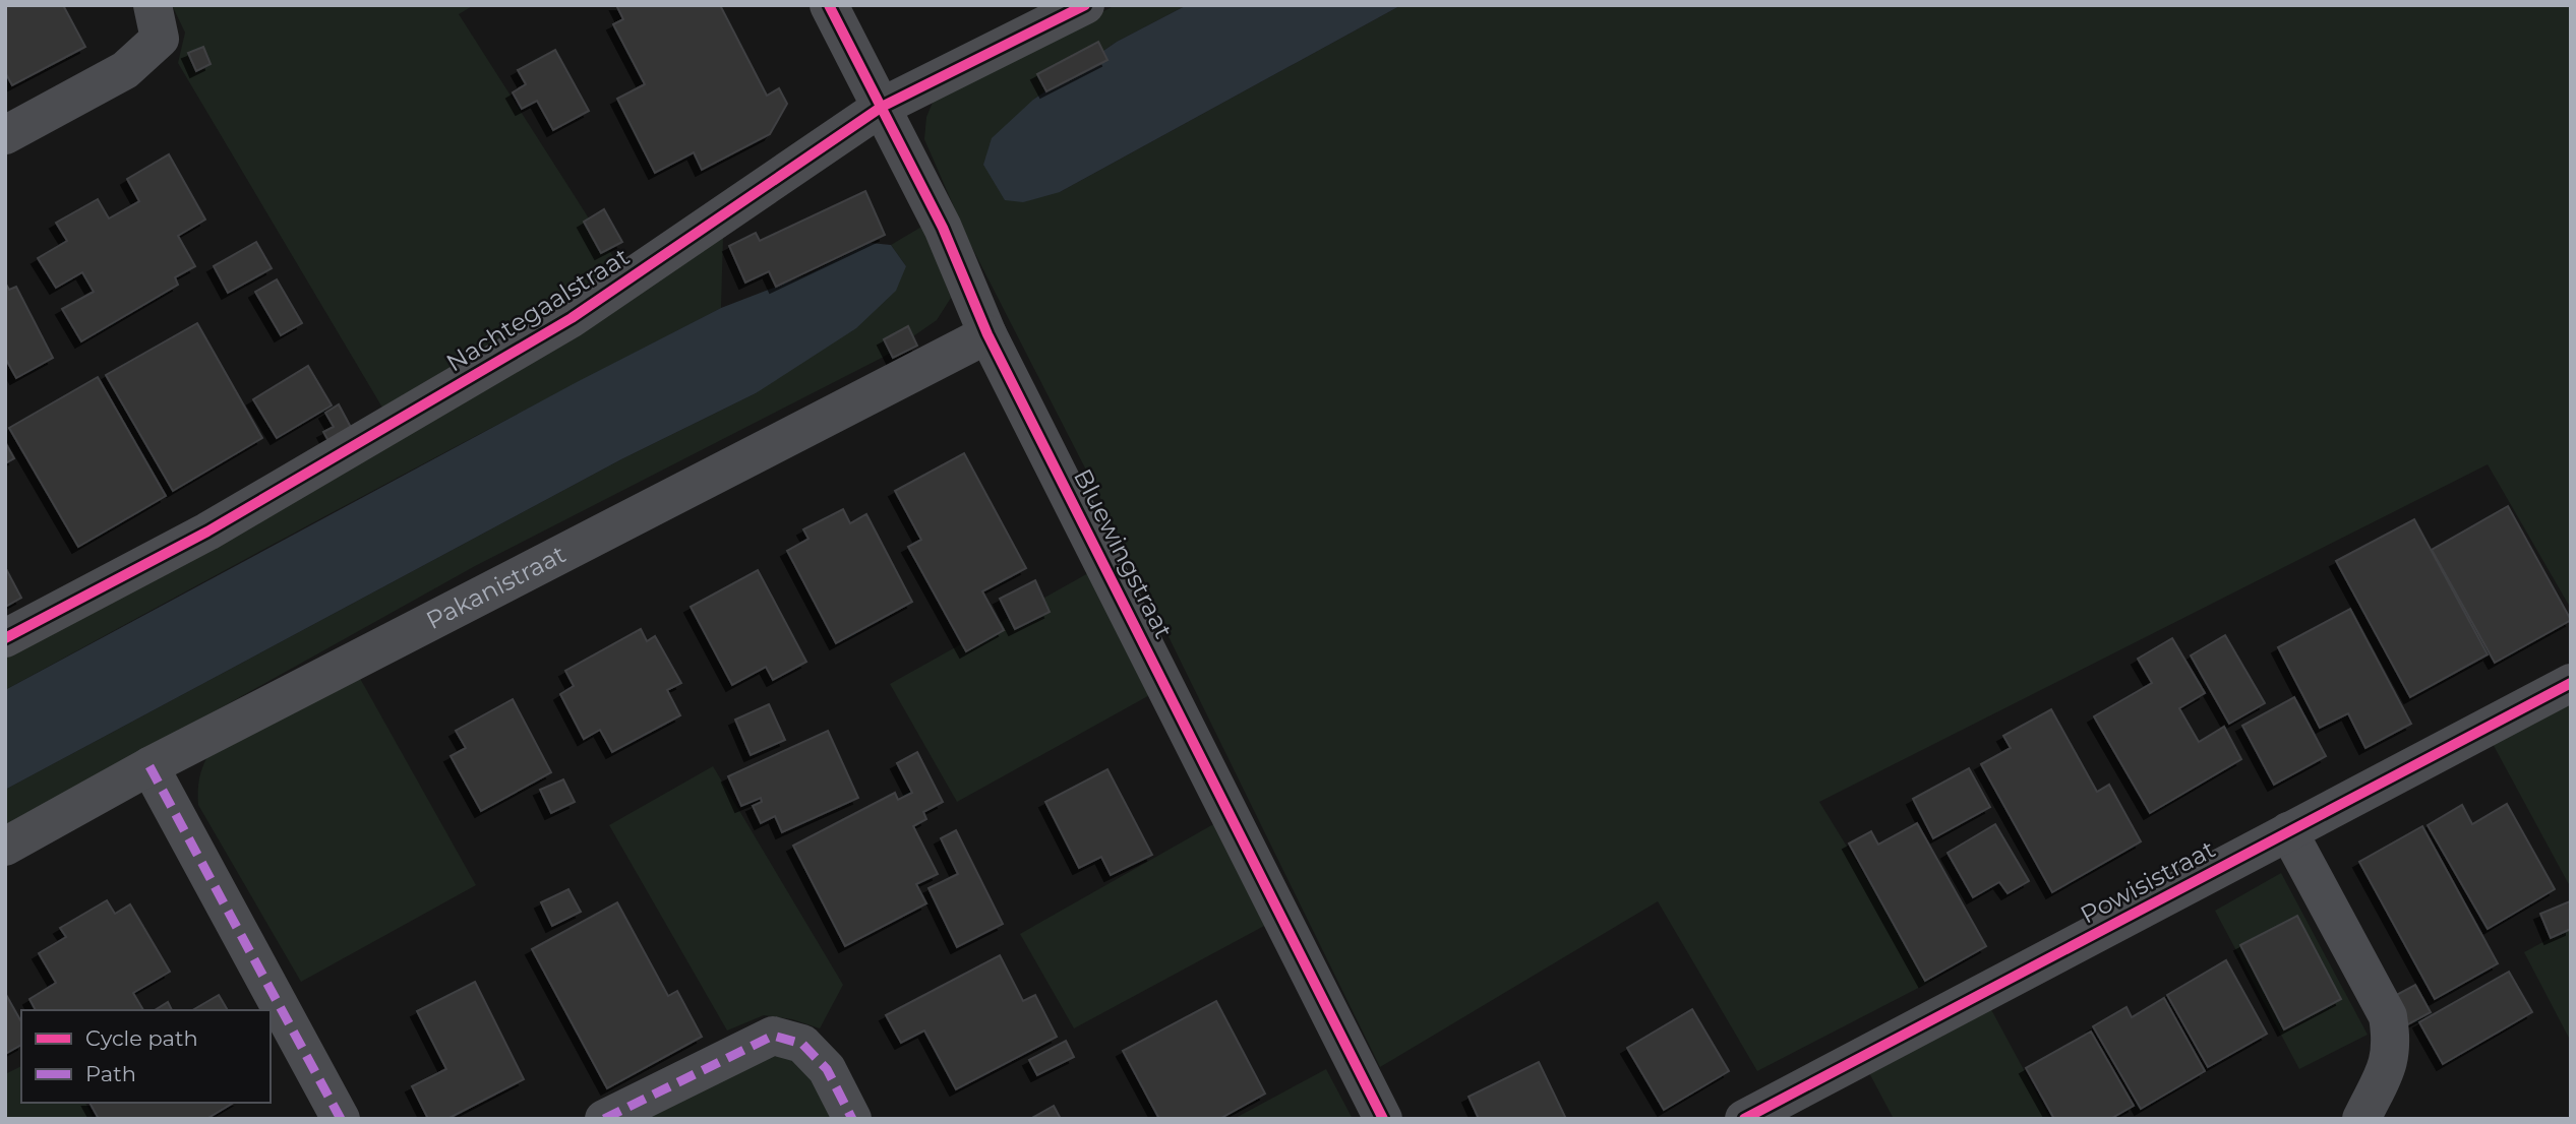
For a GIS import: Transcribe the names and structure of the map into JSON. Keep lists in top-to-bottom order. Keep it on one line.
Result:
{"streets":{"street":["Nachtegaalstraat","Bluewingstraat","Pakanistraat","Powisistraat"]},"crossings":[["Nachtegaalstraat","Bluewingstraat"],["Bluewingstraat","Pakanistraat"]],"legend":["Cycle path","Path"]}
